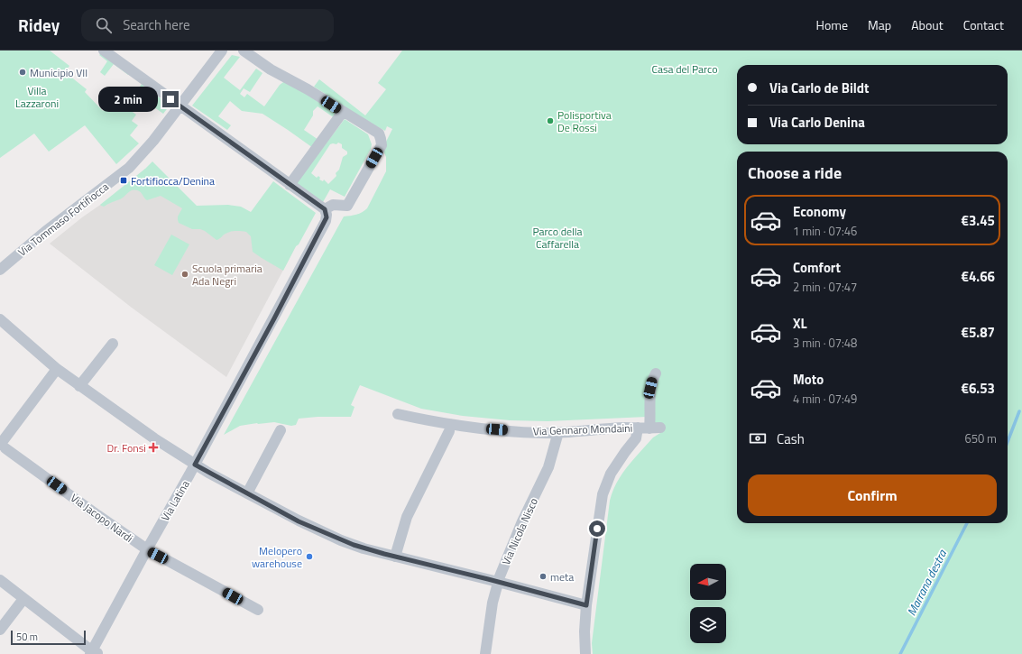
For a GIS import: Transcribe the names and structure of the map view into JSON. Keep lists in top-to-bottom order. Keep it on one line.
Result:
{"streets":{"street":["Via Tommaso Fortifiocca","Via Gennaro Mondaini","Via Latina","Via Jacopo Nardi","Via Nicola Nisco"]},"crossings":[["Via Gennaro Mondaini","Via Nicola Nisco"],["Via Latina","Via Jacopo Nardi"]],"water":["Marrana destra"],"parks":["Casa del Parco","Villa Lazzaroni","Parco della Caffarella"],"places":{"other":["Municipio VII","Polisportiva De Rossi","Scuola primaria Ada Negri","Melopero warehouse","meta"],"transit":["Fortifiocca/Denina"],"health":["Dr. Fonsi"]},"scale_bar":"50 m","north":"left","page":{"header":"Ridey","search":"Search here","nav":["Home","Map","About","Contact"],"banner":["Via Carlo de Bildt","Via Carlo Denina"],"bubble":"2 min","heading":"Choose a ride","list":[{"name":"Economy","note":"1 min · 07:46","value":"€3.45"},{"name":"Comfort","note":"2 min · 07:47","value":"€4.66"},{"name":"XL","note":"3 min · 07:48","value":"€5.87"},{"name":"Moto","note":"4 min · 07:49","value":"€6.53"}],"pay":["Cash","650 m"],"buttons":"Confirm","scale":"50 m"}}
